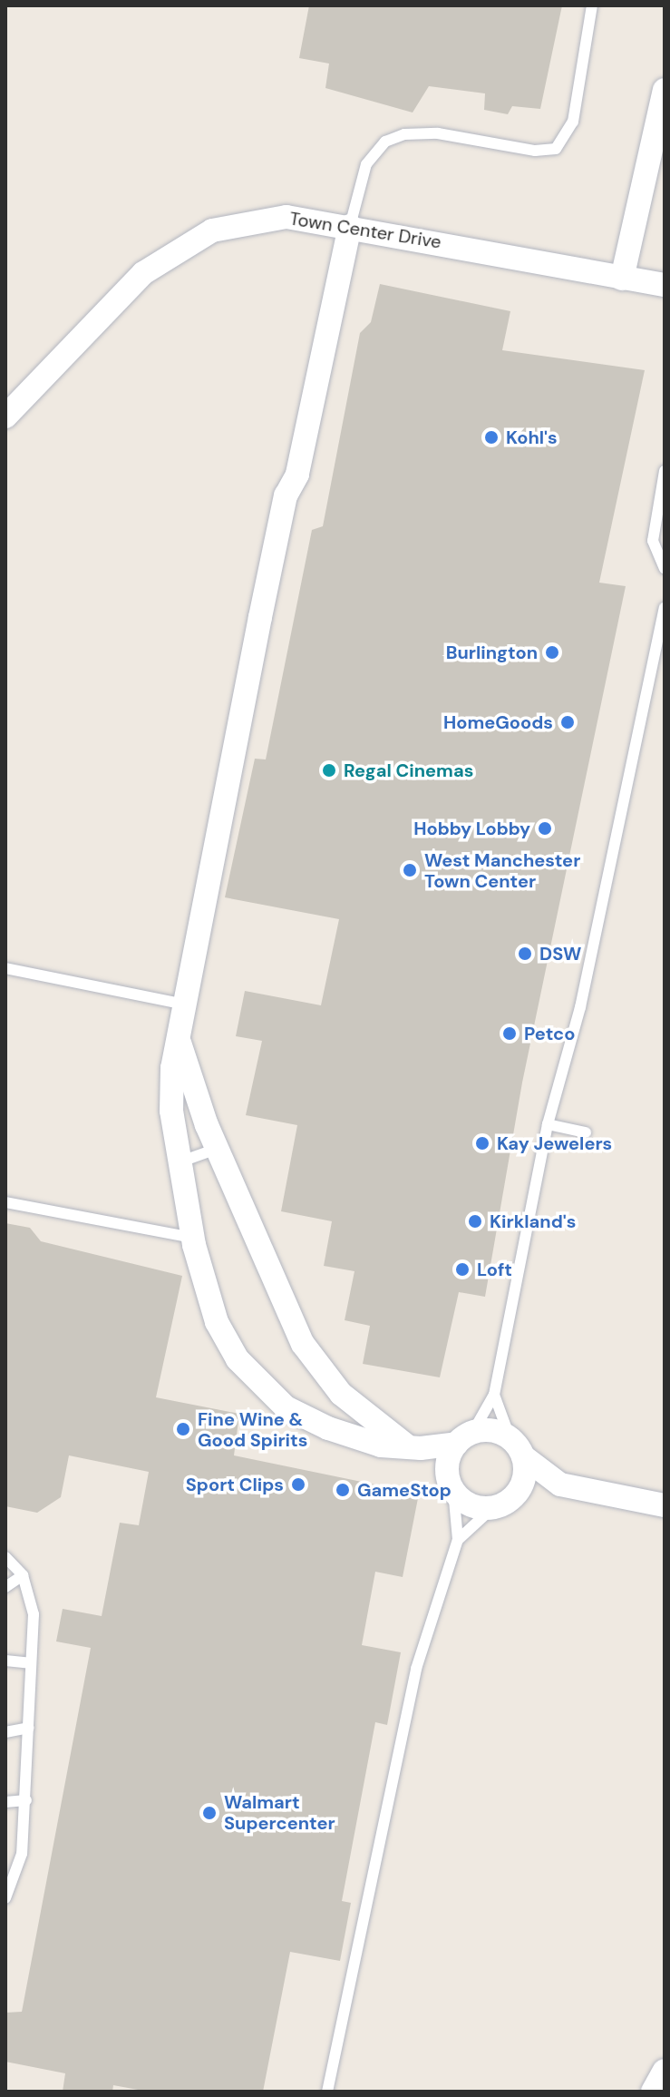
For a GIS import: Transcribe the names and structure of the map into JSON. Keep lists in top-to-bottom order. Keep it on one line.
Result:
{"streets":{"street":["Town Center Drive"]},"places":["Kohl's","Burlington","HomeGoods","Regal Cinemas","Hobby Lobby","West Manchester Town Center","DSW","Petco","Kay Jewelers","Kirkland's","Loft","Fine Wine & Good Spirits","Sport Clips","GameStop","Walmart Supercenter"]}
